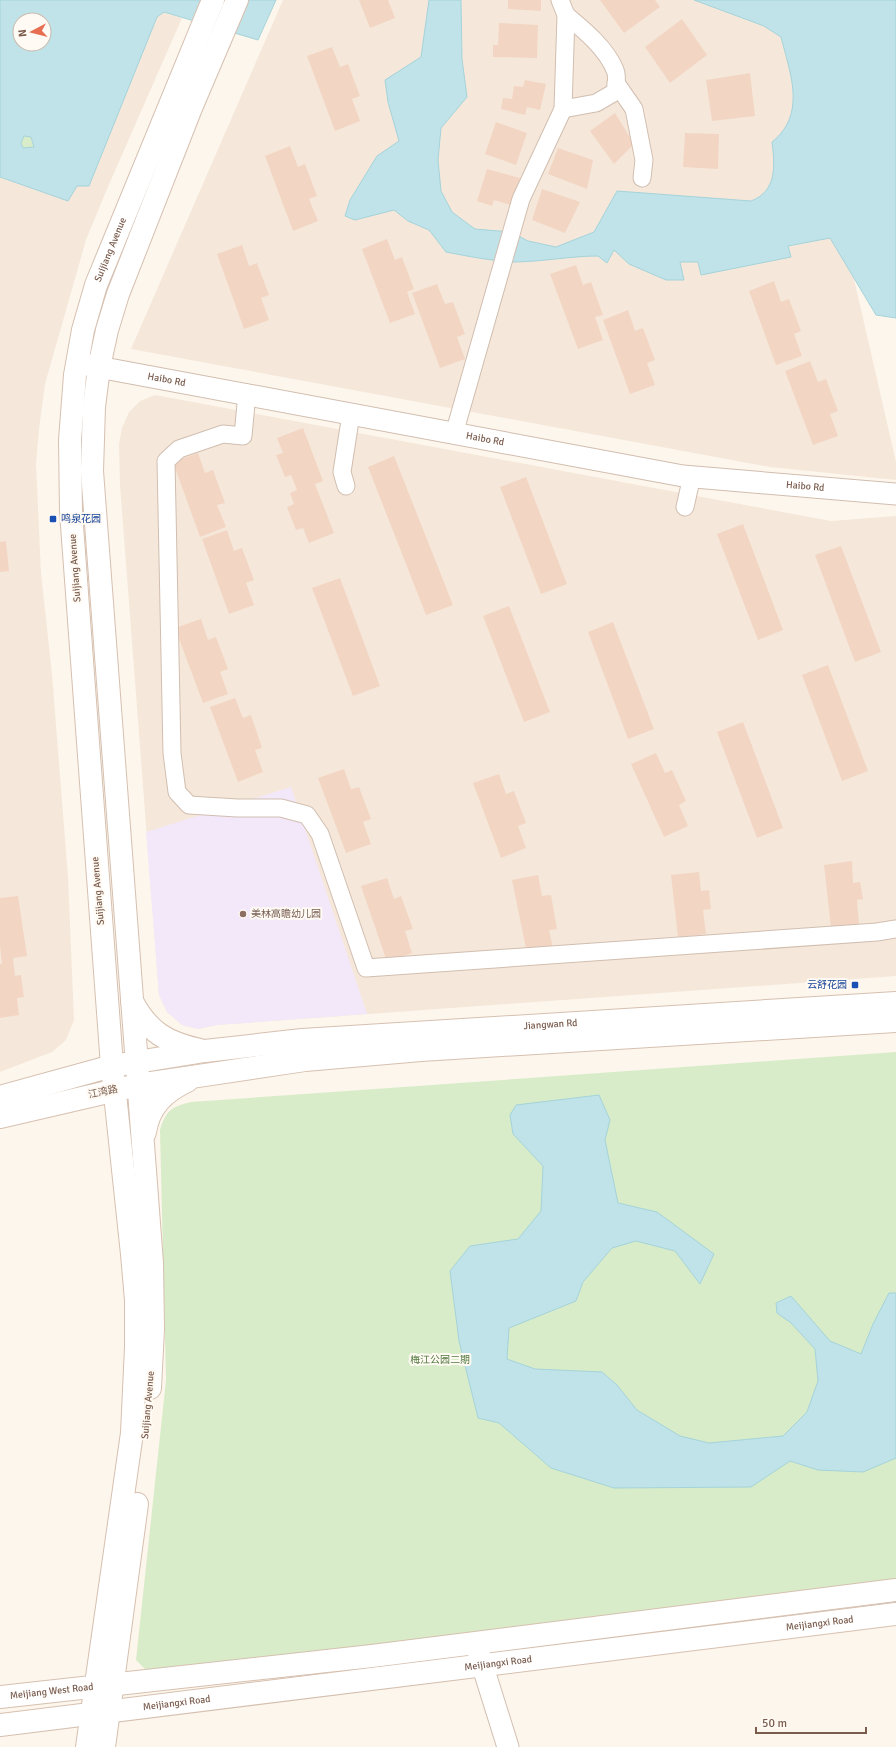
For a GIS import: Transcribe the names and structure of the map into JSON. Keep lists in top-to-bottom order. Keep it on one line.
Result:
{"streets":{"main road":["Suijiang Avenue","Jiangwan Rd","江湾路","Meijiangxi Road","Meijiang West Road"],"street":["Haibo Rd"]},"crossings":[["Suijiang Avenue","Haibo Rd"],["Suijiang Avenue","江湾路"],["Suijiang Avenue","Meijiangxi Road"],["Suijiang Avenue","Meijiang West Road"],["Jiangwan Rd","江湾路"]],"parks":["梅江公园二期"],"places":{"transit":["鸣泉花园","云舒花园"],"other":["美林高瞻幼儿园"]},"scale_bar":"50 m","north":"left"}
